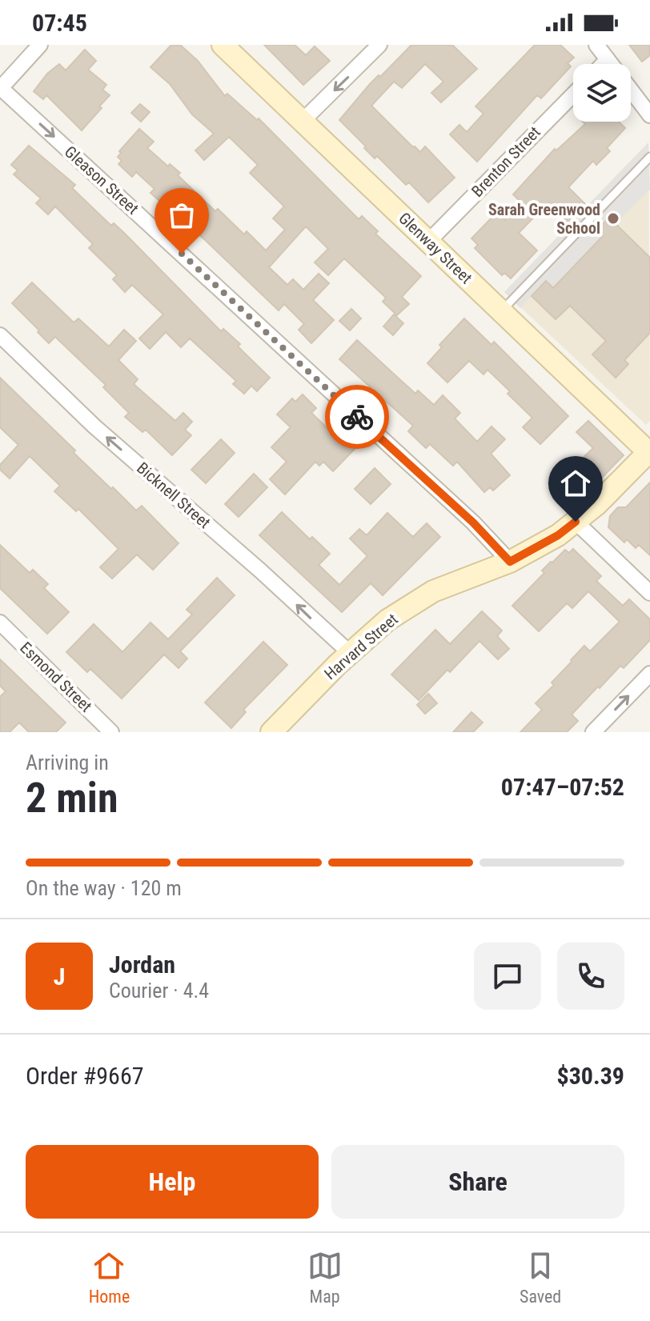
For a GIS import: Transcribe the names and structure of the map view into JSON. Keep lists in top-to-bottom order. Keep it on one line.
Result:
{"streets":{"street":["Brenton Street","Gleason Street","Glenway Street","Bicknell Street","Harvard Street","Esmond Street"]},"crossings":[["Brenton Street","Glenway Street"],["Gleason Street","Harvard Street"],["Glenway Street","Harvard Street"],["Bicknell Street","Harvard Street"]],"one_way":["Gleason Street","Bicknell Street"],"places":["Sarah Greenwood School"],"page":{"status":"07:45","heading":["2 min","Arriving in","07:47–07:52"],"panel":["Jordan","Courier · 4.4","Order #9667","$30.39"],"bar":"On the way · 120 m","round":"J","buttons":["Help","Share"],"tabs":["Home","Map","Saved"]}}
